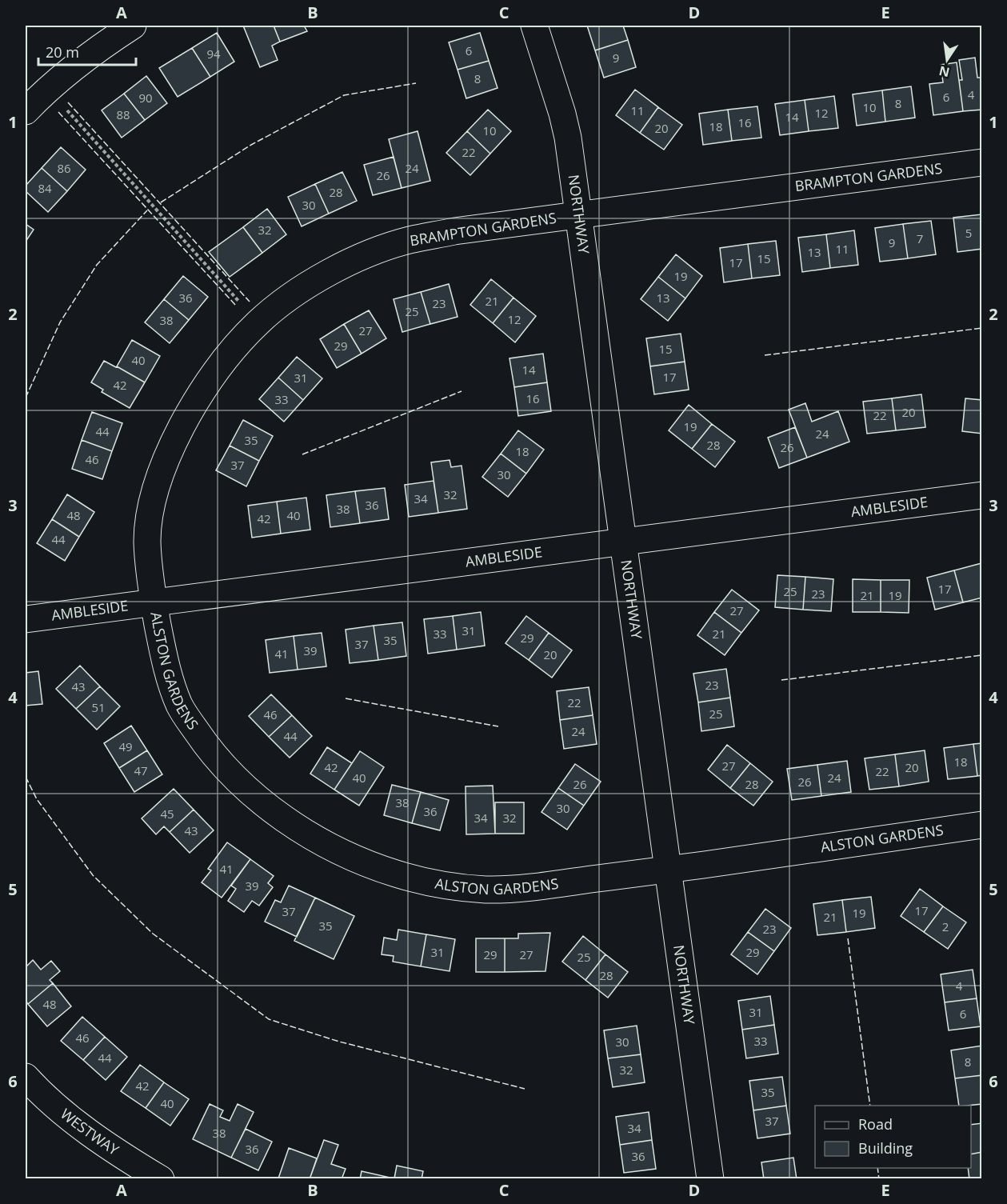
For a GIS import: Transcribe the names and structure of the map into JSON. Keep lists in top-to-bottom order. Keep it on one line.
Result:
{"streets":{"street":["BRAMPTON GARDENS","NORTHWAY","AMBLESIDE","ALSTON GARDENS","WESTWAY"]},"crossings":[["BRAMPTON GARDENS","NORTHWAY"],["BRAMPTON GARDENS","AMBLESIDE"],["BRAMPTON GARDENS","ALSTON GARDENS"],["NORTHWAY","AMBLESIDE"],["NORTHWAY","ALSTON GARDENS"],["AMBLESIDE","ALSTON GARDENS"]],"house_numbers":["6","94","9","8","4","6","90","8","10","11","12","88","14","16","18","20","10","22","86","24","26","84","28","30","32","5","7","9","11","13","15","17","19","36","13","21","23","25","12","38","27","29","15","40","14","17","31","42","16","33","20","22","19","44","24","35","28","26","18","46","37","30","32","34","36","38","48","40","42","44","17","25","23","21","19","27","31","33","21","29","35","37","39","41","20","23","43","22","51","25","46","24","44","49","18","27","42","20","47","22","40","24","26","26","28","38","30","36","45","34","32","43","41","39","17","37","19","21","35","2","23","31","29","29","27","25","28","4","48","31","6","46","33","30","44","8","32","42","35","40","37","34","38","36","36"],"legend":["Road","Building"],"scale_bar":"20 m","north":"bottom","grid":{"columns":["A","B","C","D","E"],"rows":["1","2","3","4","5","6"]}}
